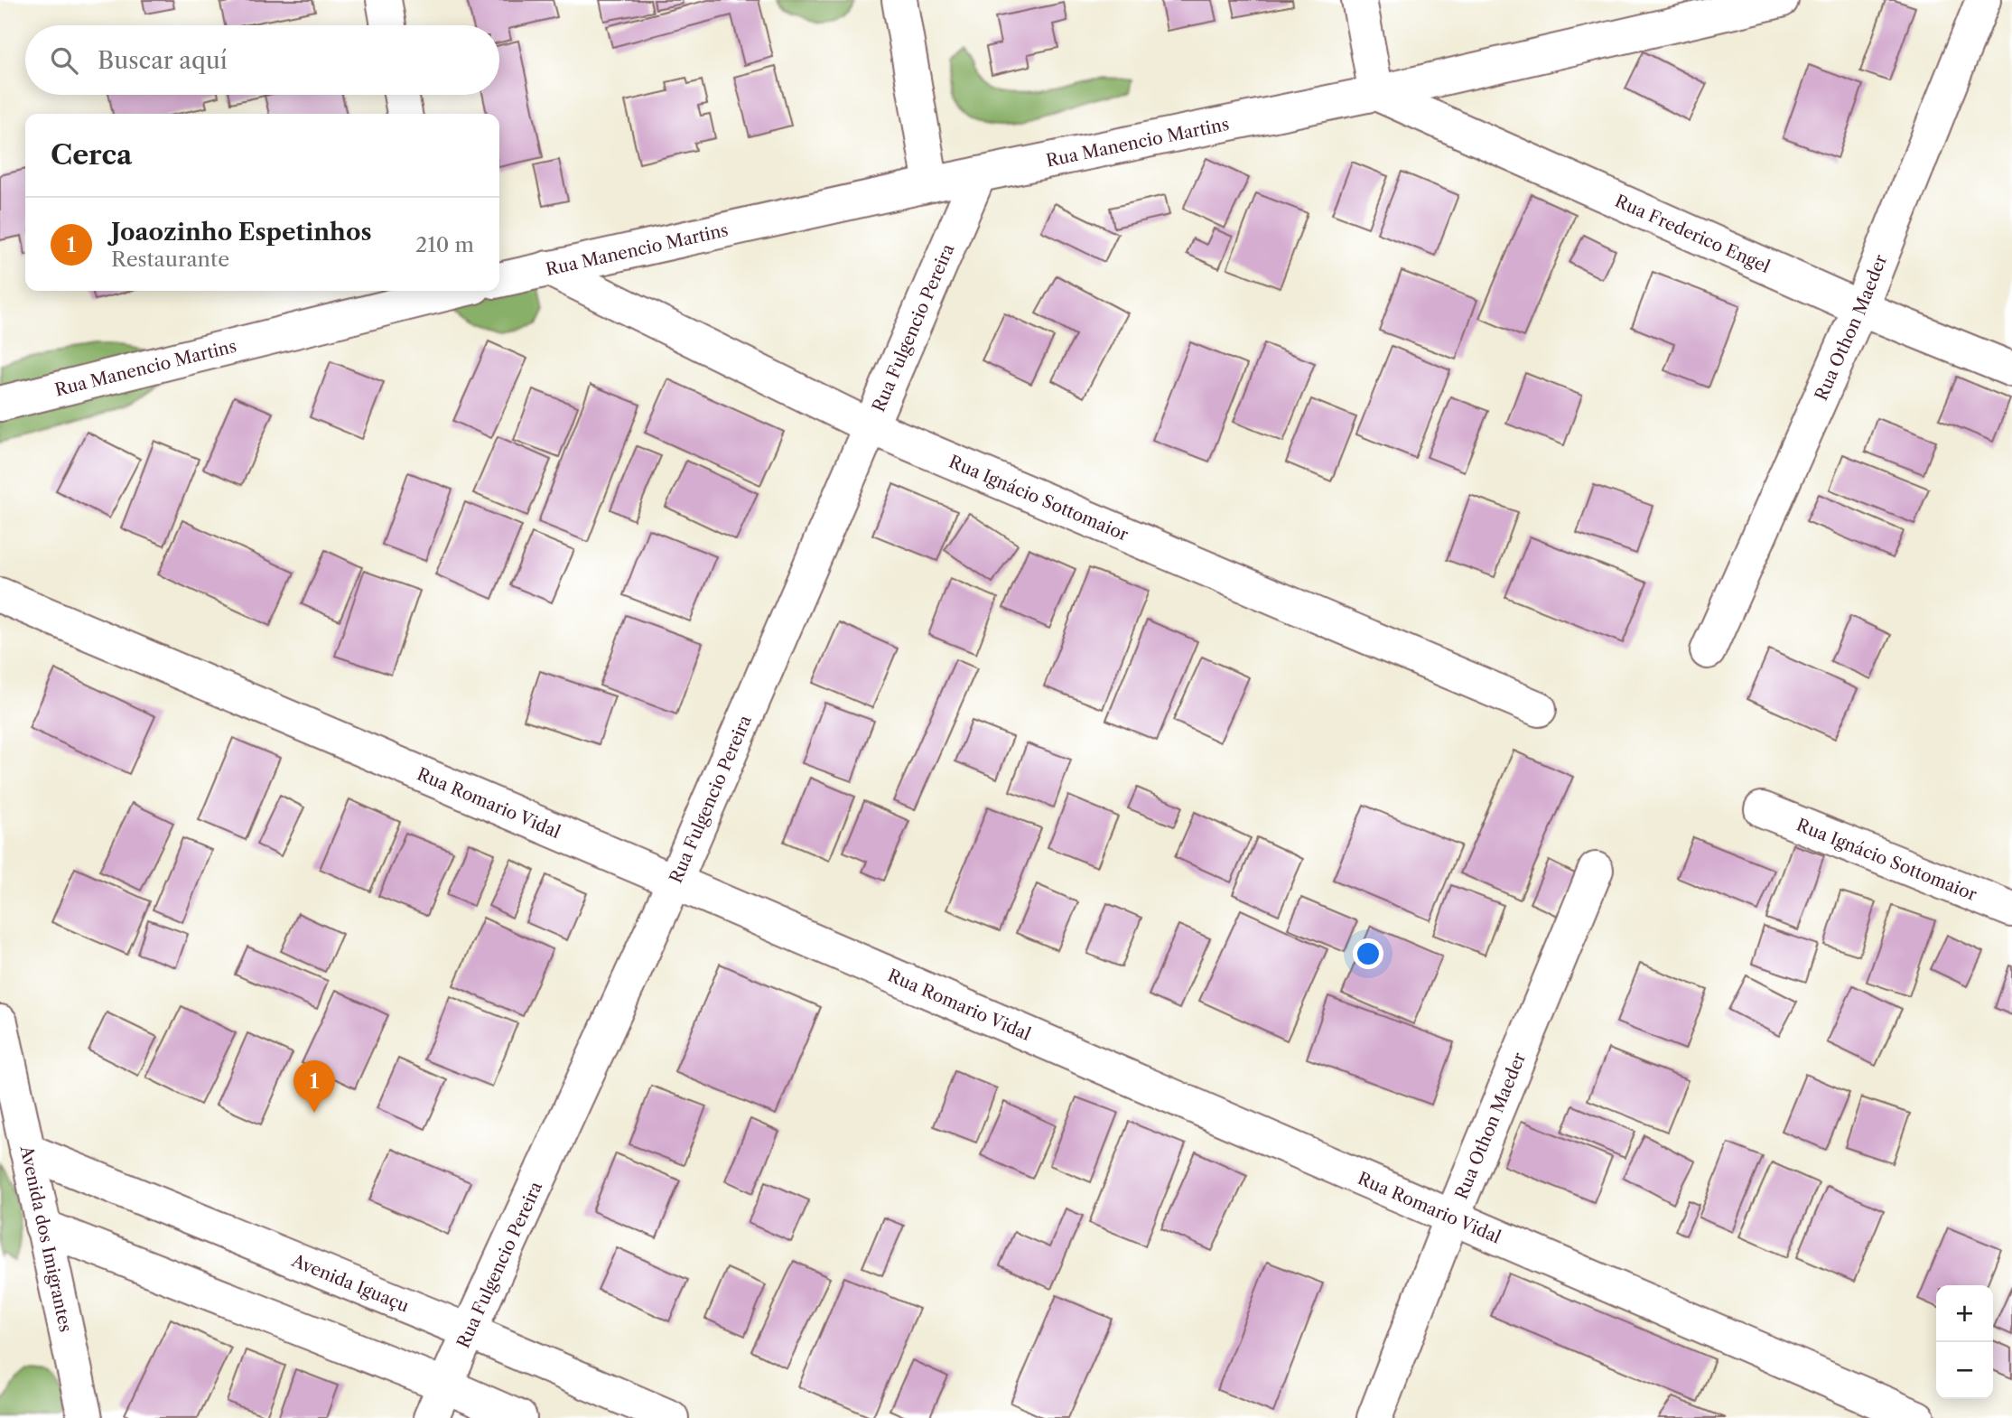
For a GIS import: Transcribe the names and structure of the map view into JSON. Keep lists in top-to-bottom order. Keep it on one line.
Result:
{"streets":{"street":["Rua Manencio Martins","Rua Frederico Engel","Rua Fulgencio Pereira","Rua Othon Maeder","Rua Ignácio Sottomaior","Rua Romario Vidal","Avenida dos Imigrantes","Avenida Iguaçu"]},"crossings":[["Rua Manencio Martins","Rua Frederico Engel"],["Rua Manencio Martins","Rua Fulgencio Pereira"],["Rua Manencio Martins","Rua Ignácio Sottomaior"],["Rua Frederico Engel","Rua Othon Maeder"],["Rua Fulgencio Pereira","Rua Ignácio Sottomaior"],["Rua Fulgencio Pereira","Rua Romario Vidal"],["Rua Fulgencio Pereira","Avenida Iguaçu"],["Rua Othon Maeder","Rua Romario Vidal"],["Avenida dos Imigrantes","Avenida Iguaçu"]],"page":{"search":"Buscar aquí","heading":"Cerca","list":[{"mark":"1","name":"Joaozinho Espetinhos","note":"Restaurante","value":"210 m"}],"pins":"1","map_buttons":["+","−"]}}
